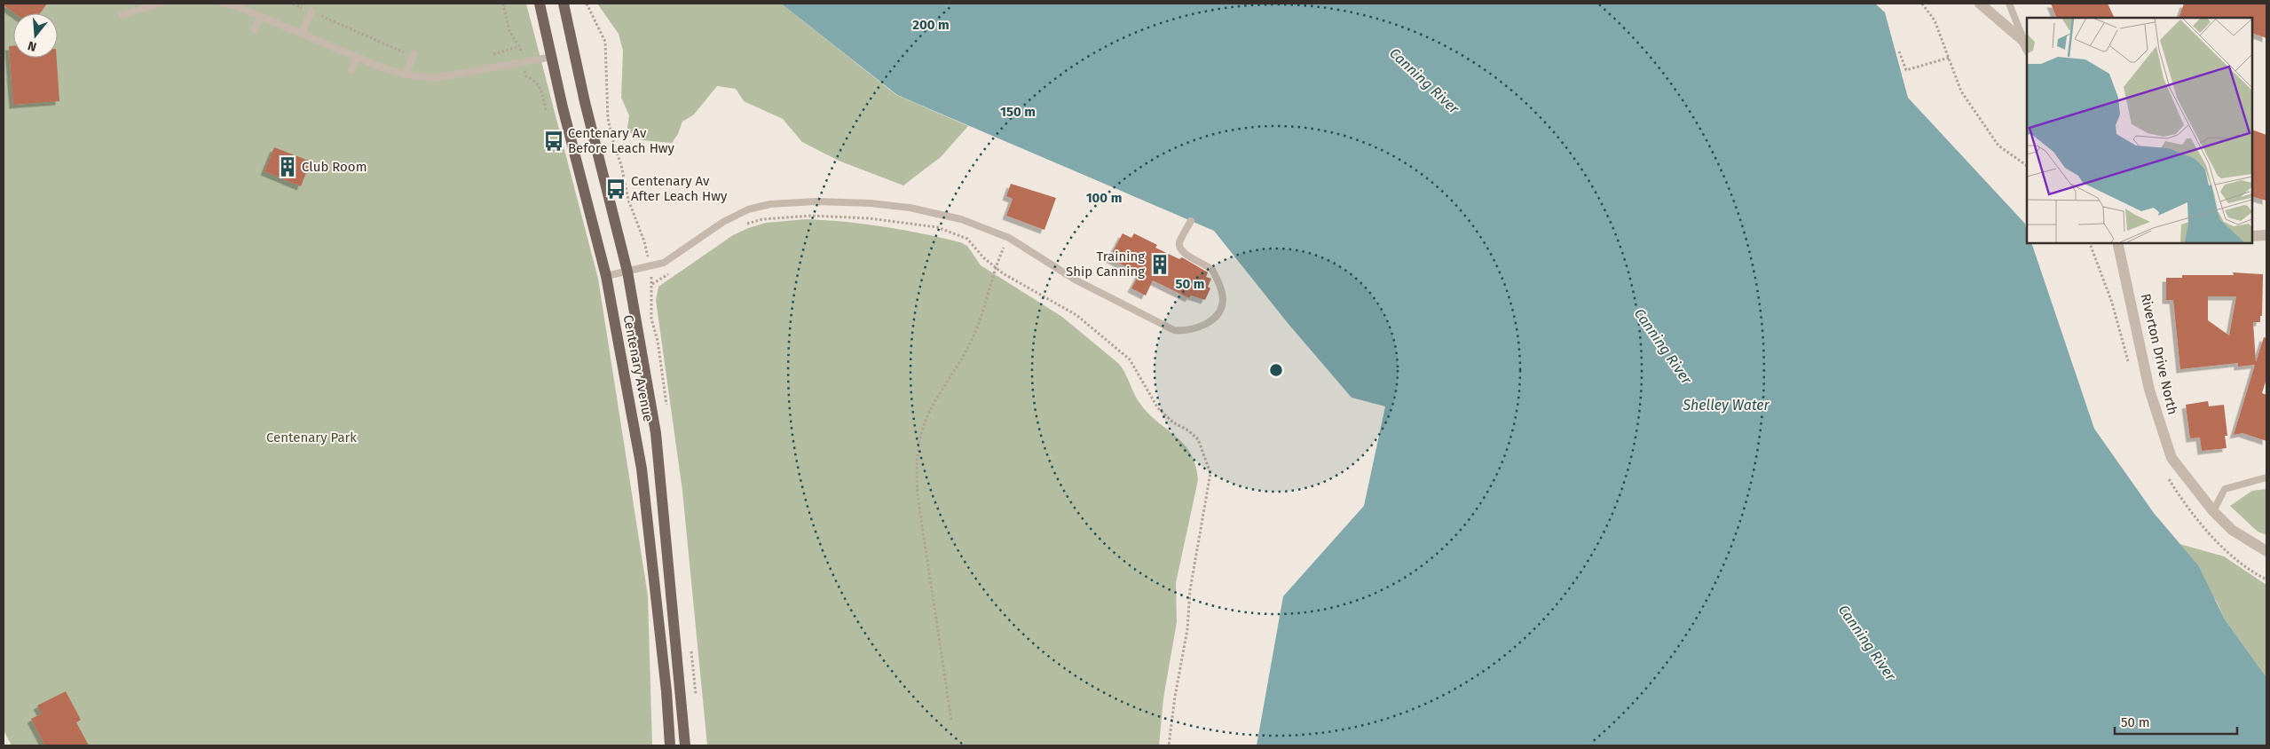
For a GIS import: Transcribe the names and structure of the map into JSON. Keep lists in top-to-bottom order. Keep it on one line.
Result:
{"streets":{"main road":["Centenary Avenue"],"street":["Riverton Drive North"]},"water":["Canning River","Shelley Water"],"parks":["Centenary Park"],"places":{"bus stop":["Centenary Av Before Leach Hwy","Centenary Av After Leach Hwy"],"building":["Club Room","Training Ship Canning"]},"scale_bar":"50 m","north":"bottom","rings":["200 m","150 m","100 m","50 m"]}
